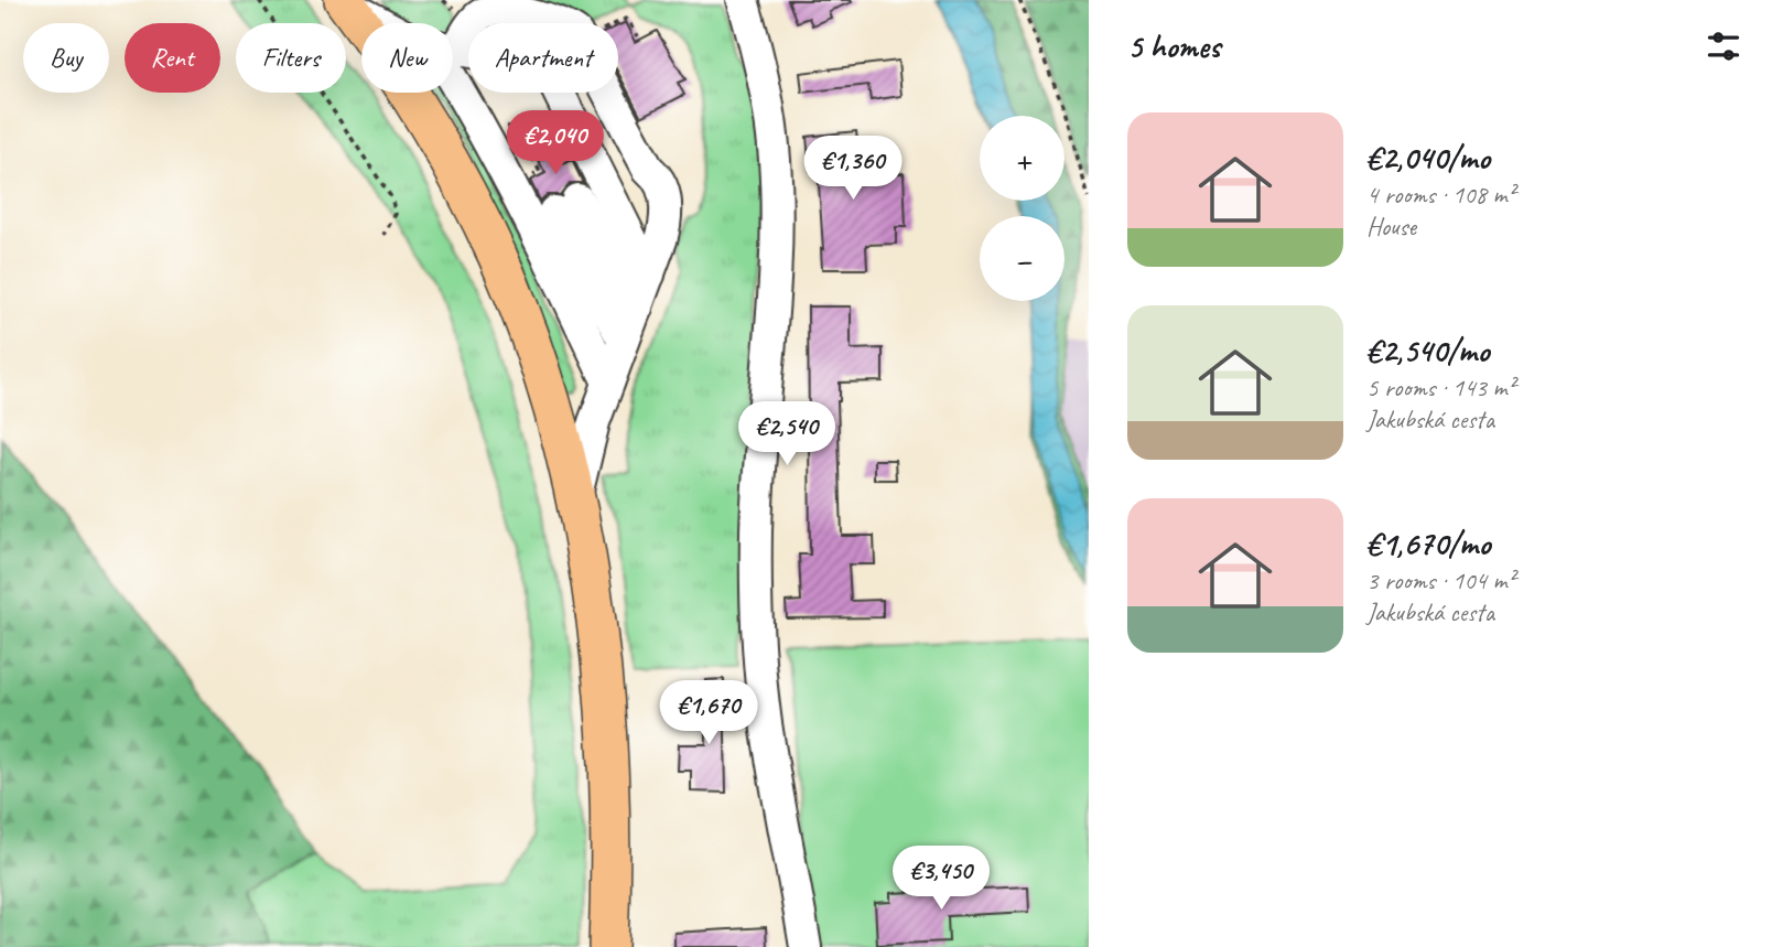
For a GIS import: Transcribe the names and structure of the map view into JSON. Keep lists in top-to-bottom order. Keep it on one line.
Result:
{"page":{"heading":"5 homes","chip":["Buy","Rent","Filters","New","Apartment"],"list":[{"name":"€2,040/mo","note":"4 rooms · 108 m² · House"},{"name":"€2,540/mo","note":"5 rooms · 143 m² · Jakubská cesta"},{"name":"€1,670/mo","note":"3 rooms · 104 m² · Jakubská cesta"}],"price":["€2,040","€1,360","€2,540","€1,670","€3,450"],"map_buttons":["+","−"]}}
